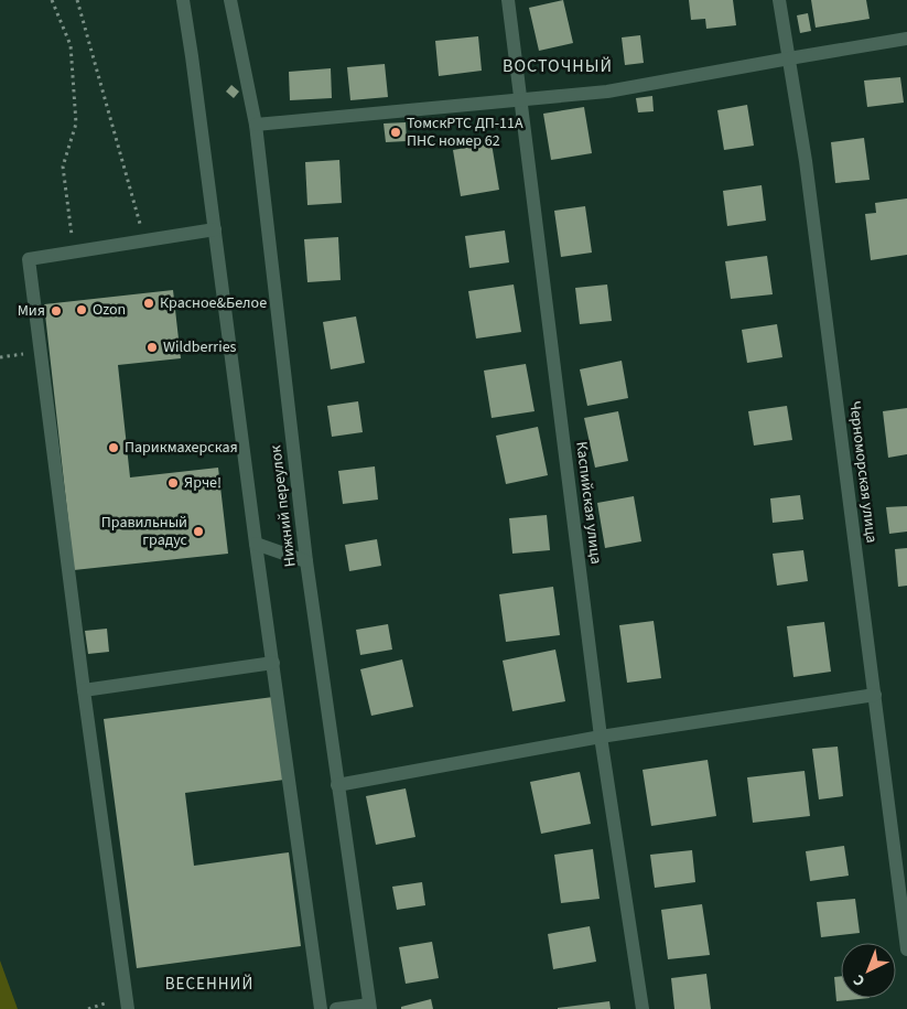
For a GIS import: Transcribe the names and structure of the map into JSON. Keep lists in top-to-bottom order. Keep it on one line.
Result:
{"streets":{"street":["Черноморская улица","Каспийская улица","Нижний переулок"]},"districts":["ВОСТОЧНЫЙ","ВЕСЕННИЙ"],"places":["ТомскРТС ДП-11А ПНС номер 62","Красное&Белое","Ozon","Мия","Wildberries","Парикмахерская","Ярче!","Правильный градус"],"north":"bottom left"}
